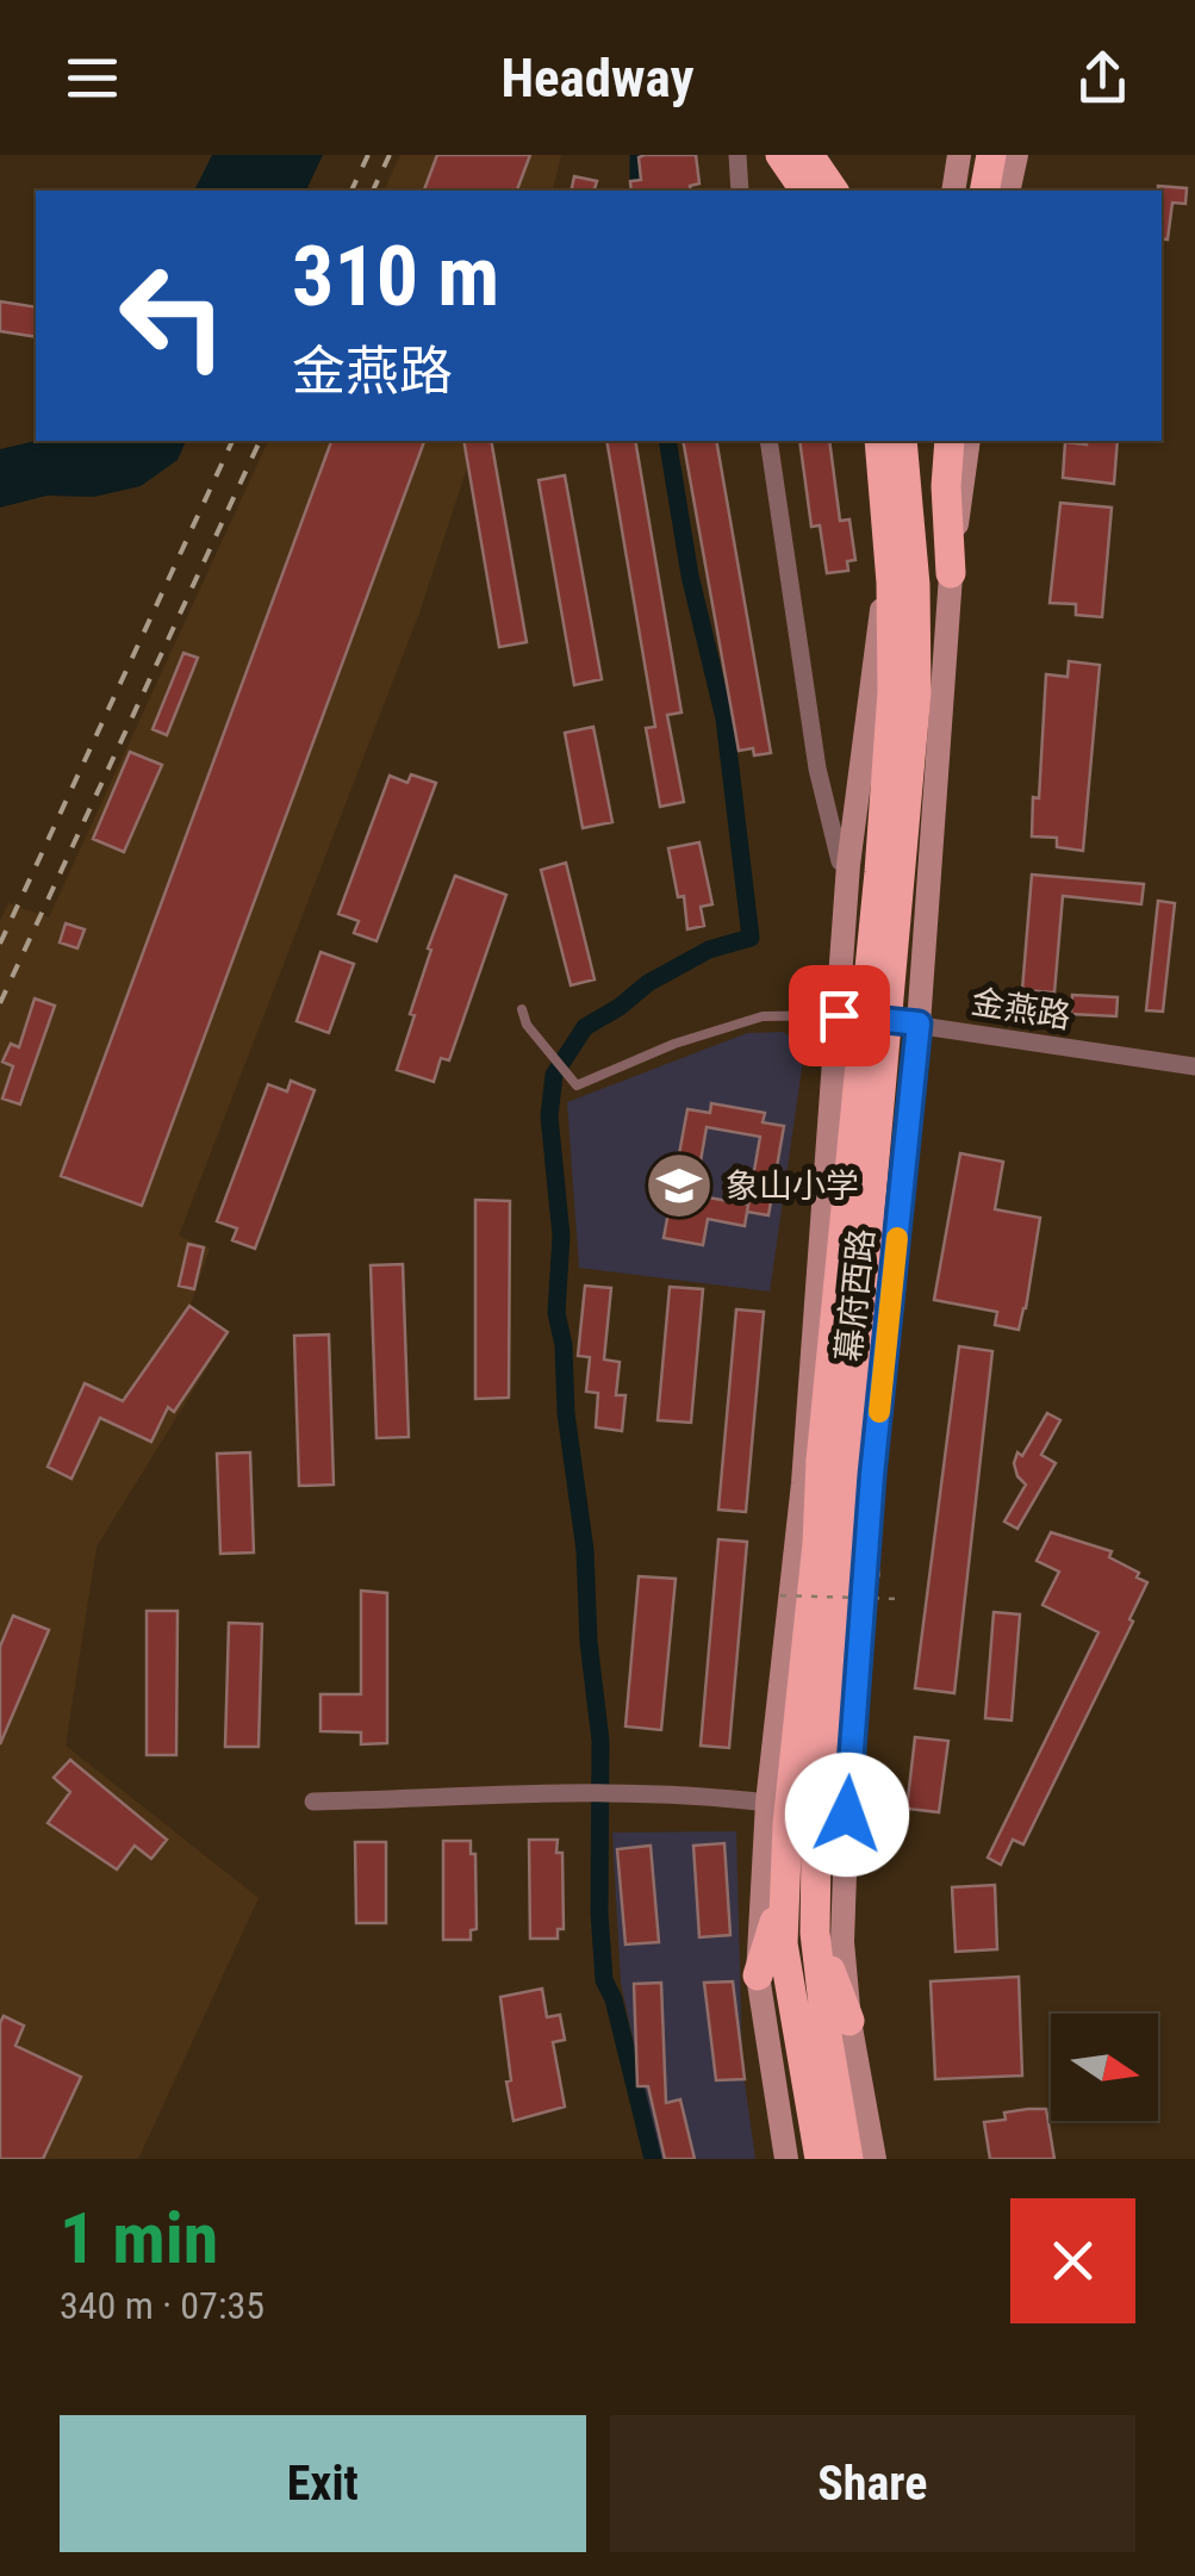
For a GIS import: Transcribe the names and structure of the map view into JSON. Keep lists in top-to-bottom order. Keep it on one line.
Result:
{"streets":{"highway":["幕府西路"],"street":["金燕路"]},"crossings":[["金燕路","幕府西路"]],"places":{"school or university":["象山小学"]},"north":"right","page":{"header":"Headway","turn":["310 m","金燕路"],"heading":["1 min","340 m · 07:35"],"buttons":["Exit","Share"]}}
